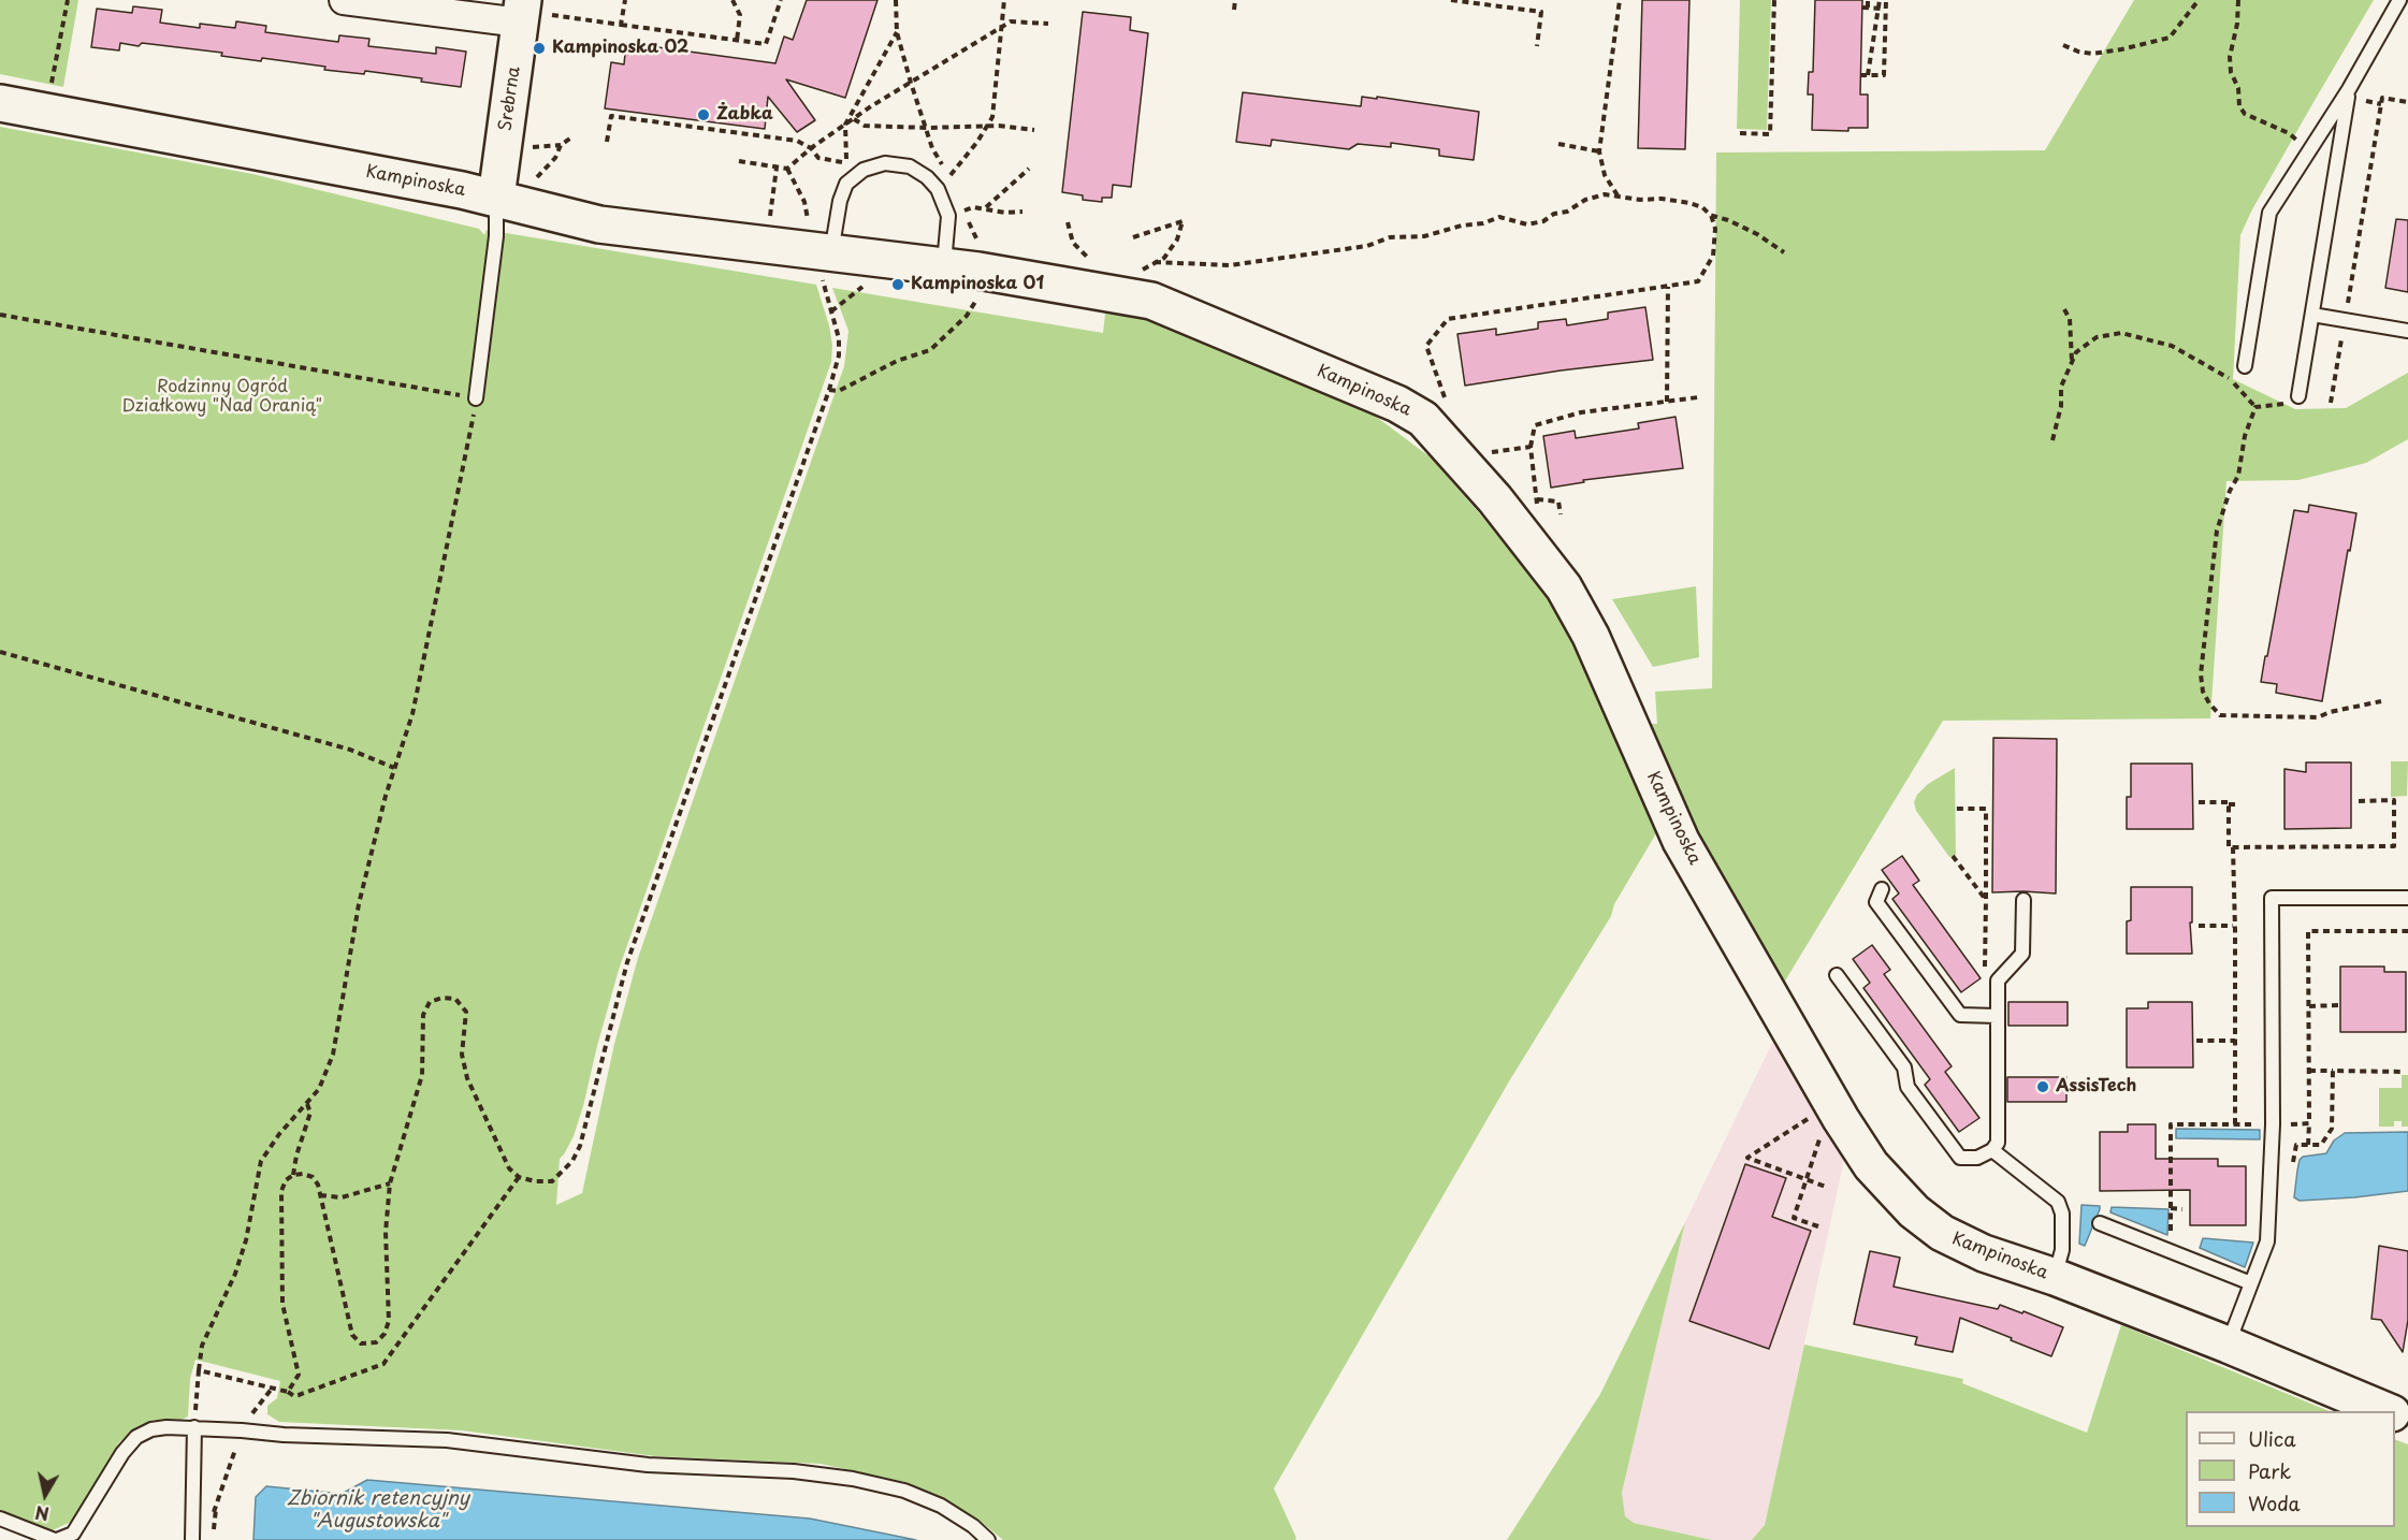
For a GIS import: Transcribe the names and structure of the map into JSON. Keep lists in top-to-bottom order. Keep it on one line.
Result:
{"streets":{"street":["Srebrna","Kampinoska"]},"crossings":[["Srebrna","Kampinoska"]],"water":["Zbiornik retencyjny \"Augustowska\""],"parks":["Rodzinny Ogród Działkowy \"Nad Oranią\""],"places":["Kampinoska 02","Żabka","Kampinoska 01","AssisTech"],"legend":["Ulica","Park","Woda"],"north":"bottom"}
